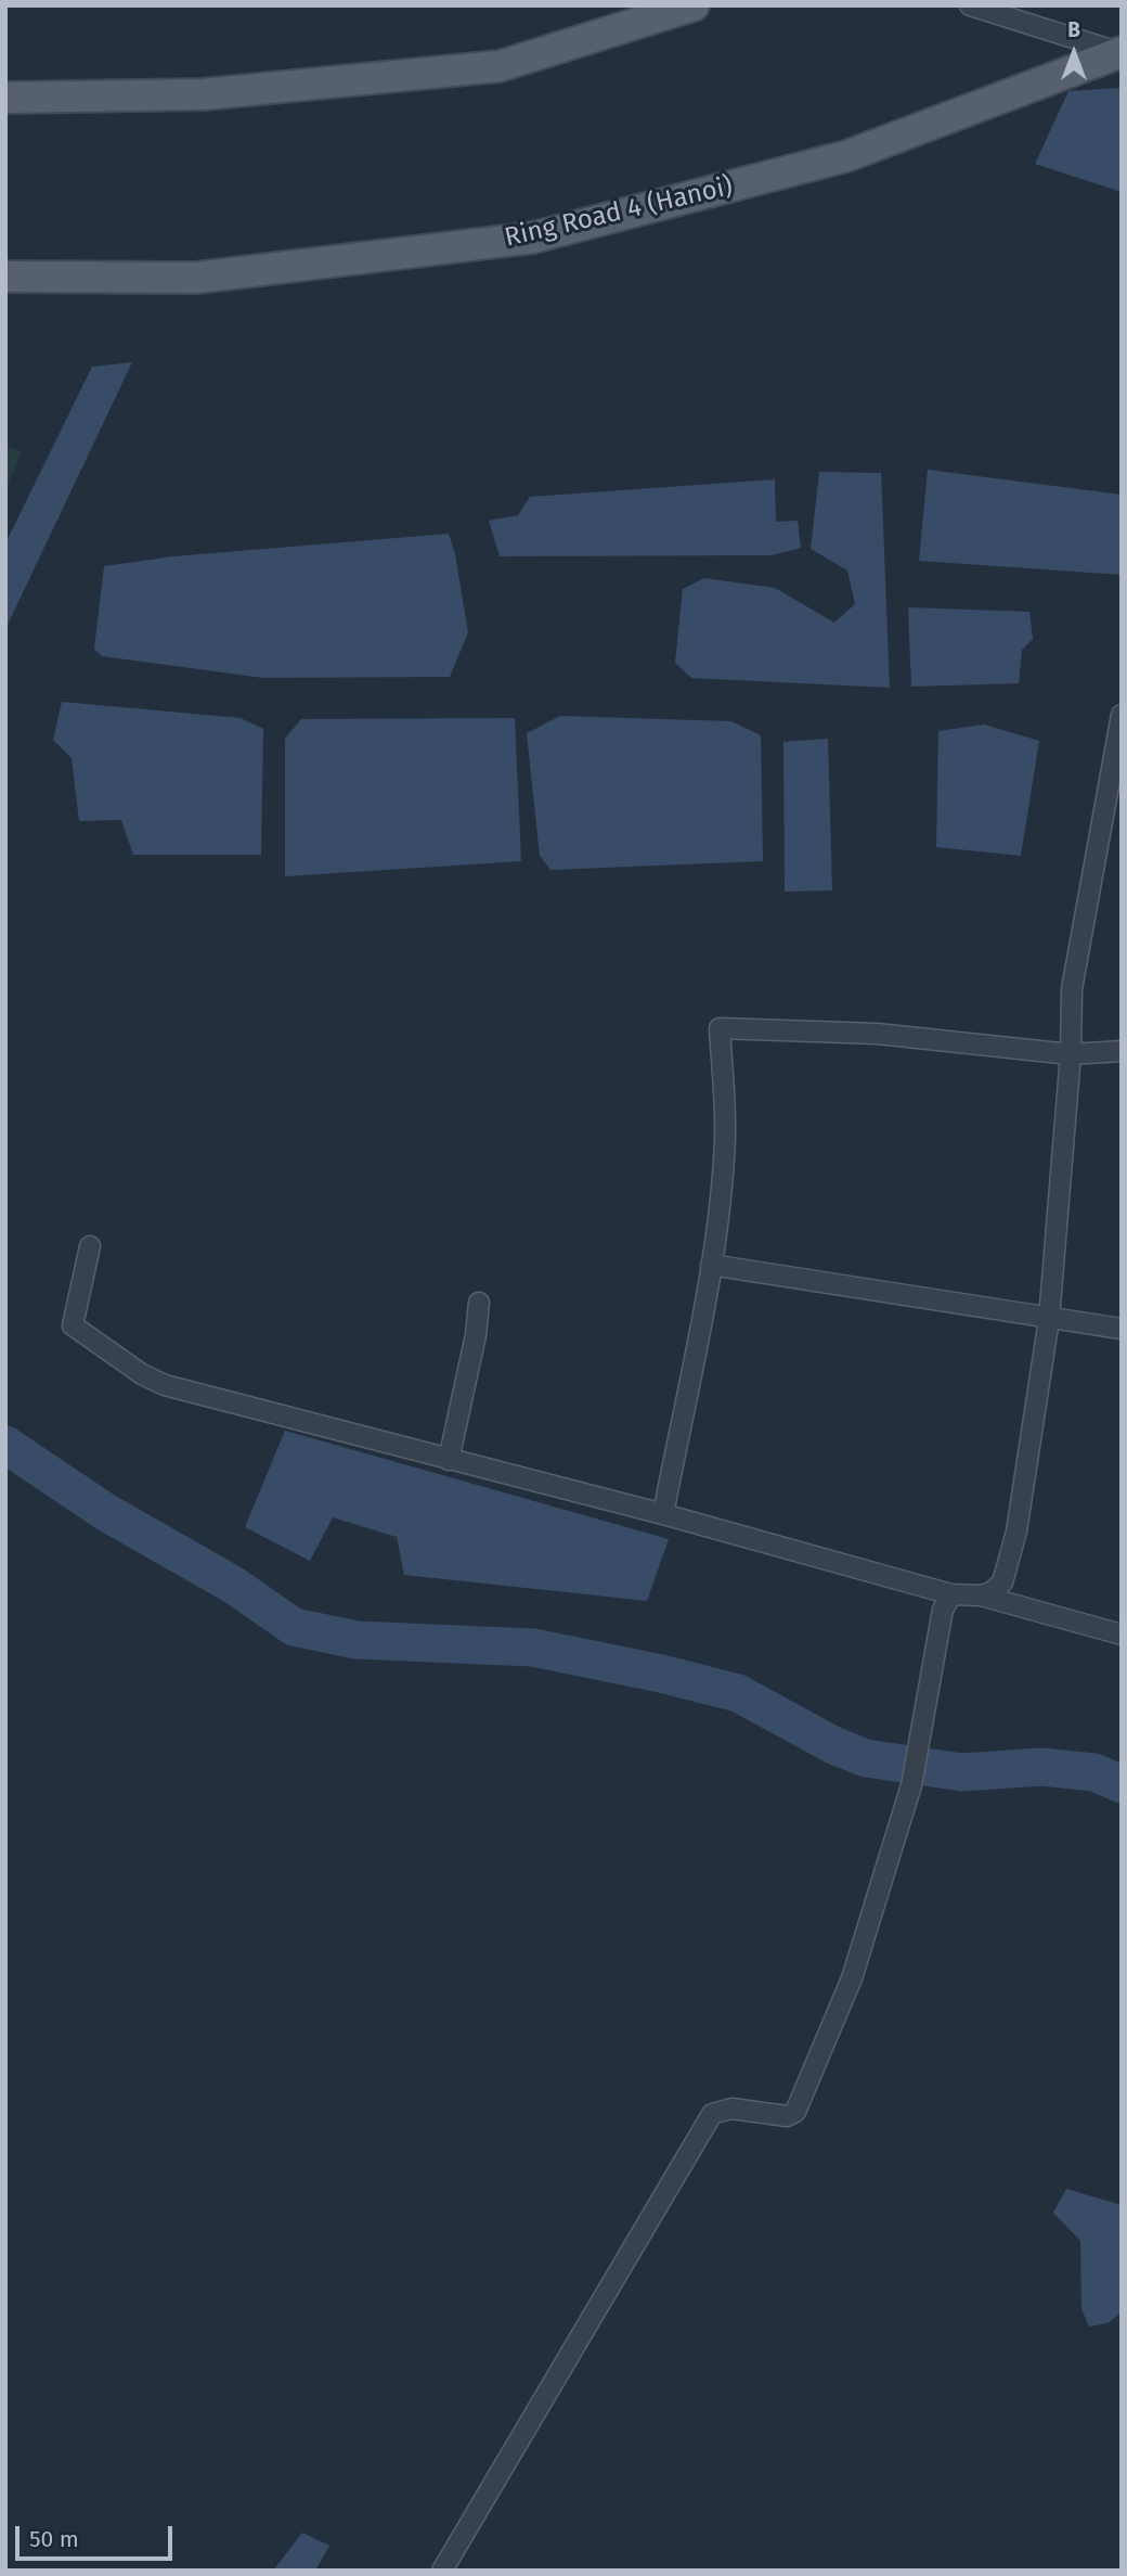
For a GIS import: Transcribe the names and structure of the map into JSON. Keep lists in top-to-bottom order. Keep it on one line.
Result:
{"streets":{"main road":["Ring Road 4 (Hanoi)"]},"scale_bar":"50 m","north":"top"}
